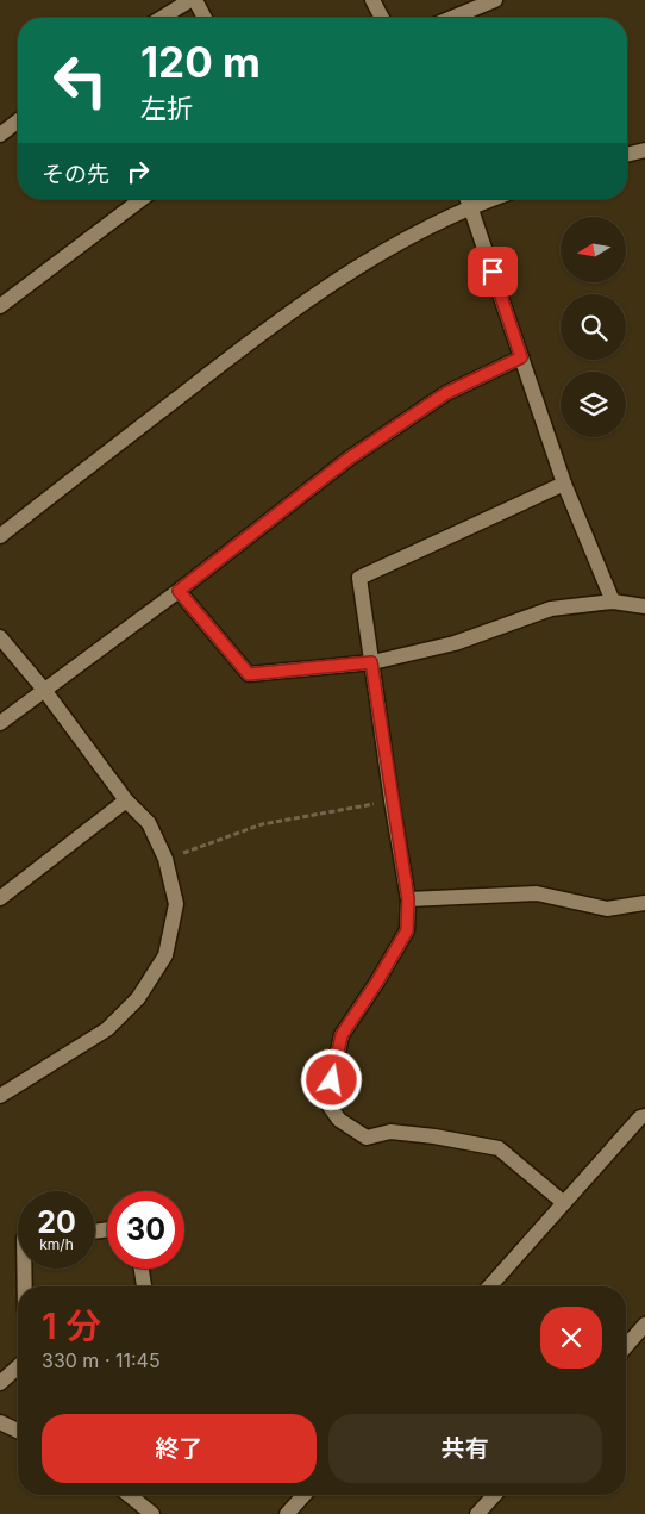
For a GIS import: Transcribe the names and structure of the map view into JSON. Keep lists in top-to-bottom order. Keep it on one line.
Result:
{"north":"left","page":{"turn":["120 m","左折"],"then":"その先","speed":"20 km/h","limit":"30","heading":["1 分","330 m · 11:45"],"buttons":["終了","共有"]}}
